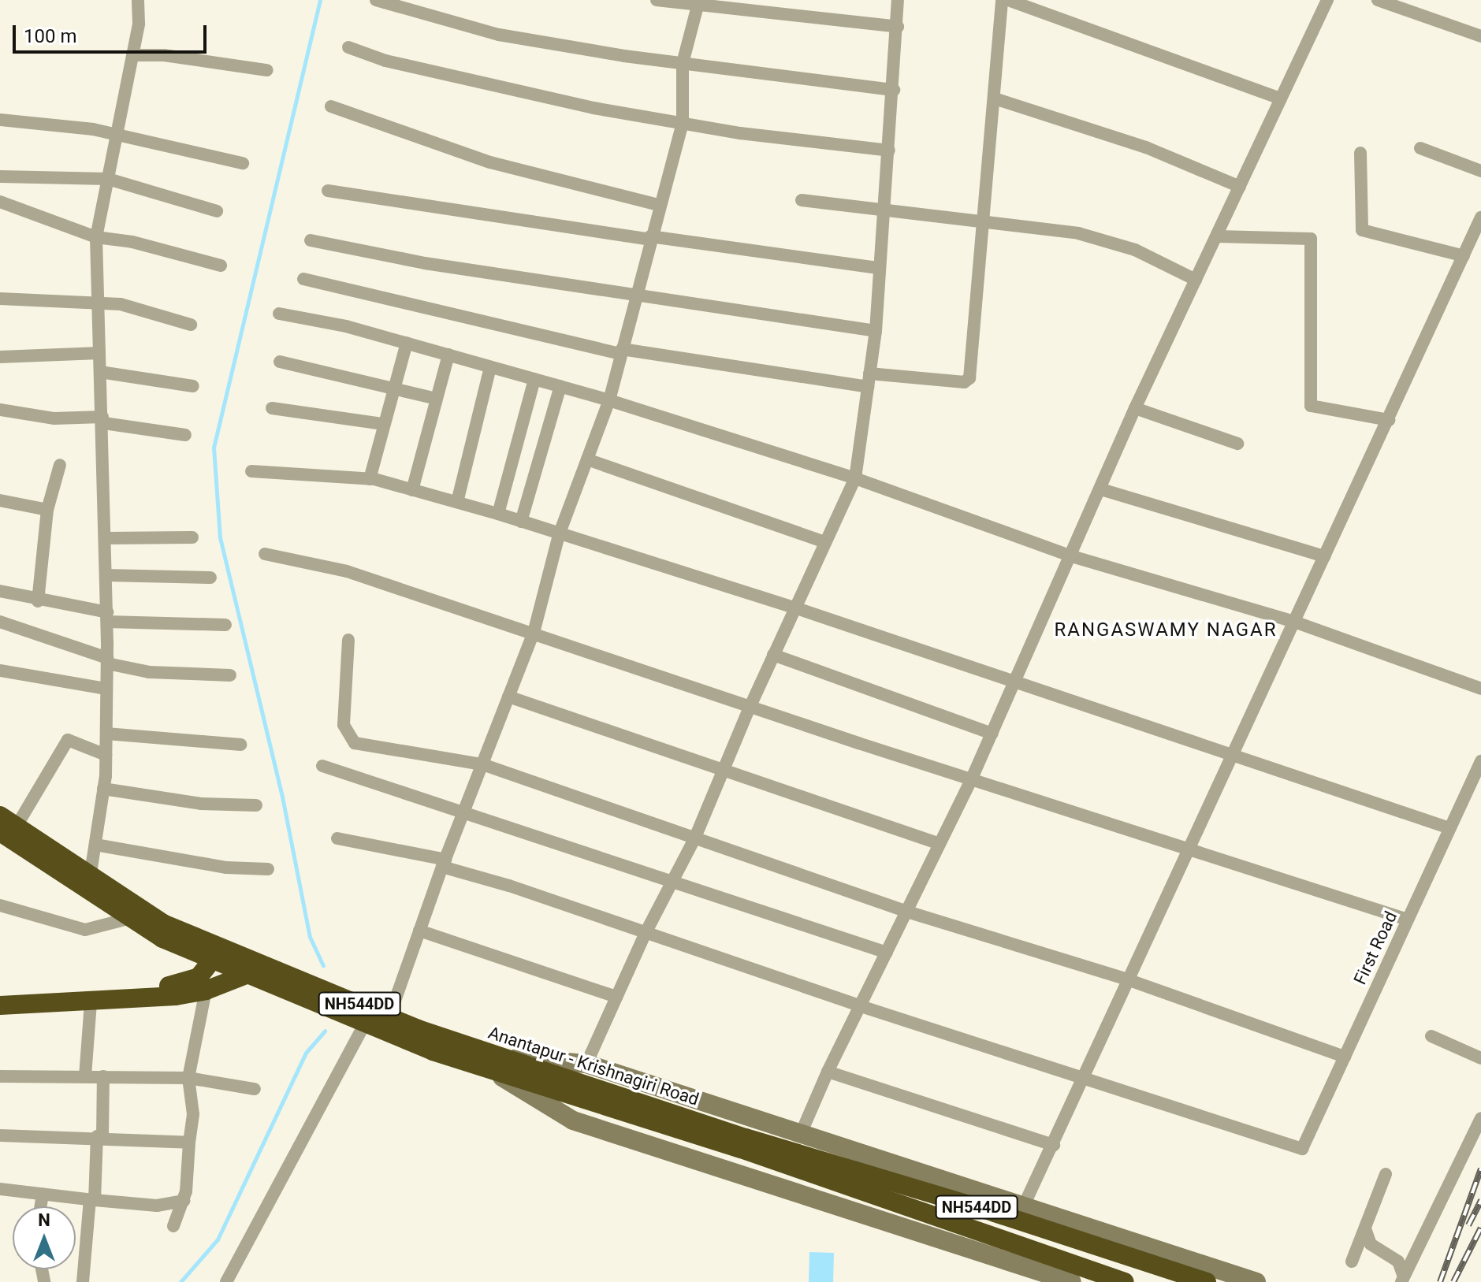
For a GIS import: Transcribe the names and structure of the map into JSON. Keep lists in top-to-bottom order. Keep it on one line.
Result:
{"streets":{"highway":["NH544DD","Anantapur - Krishnagiri Road"],"street":["First Road"]},"crossings":[["NH544DD","Anantapur - Krishnagiri Road"]],"districts":["RANGASWAMY NAGAR"],"scale_bar":"100 m","north":"top"}
